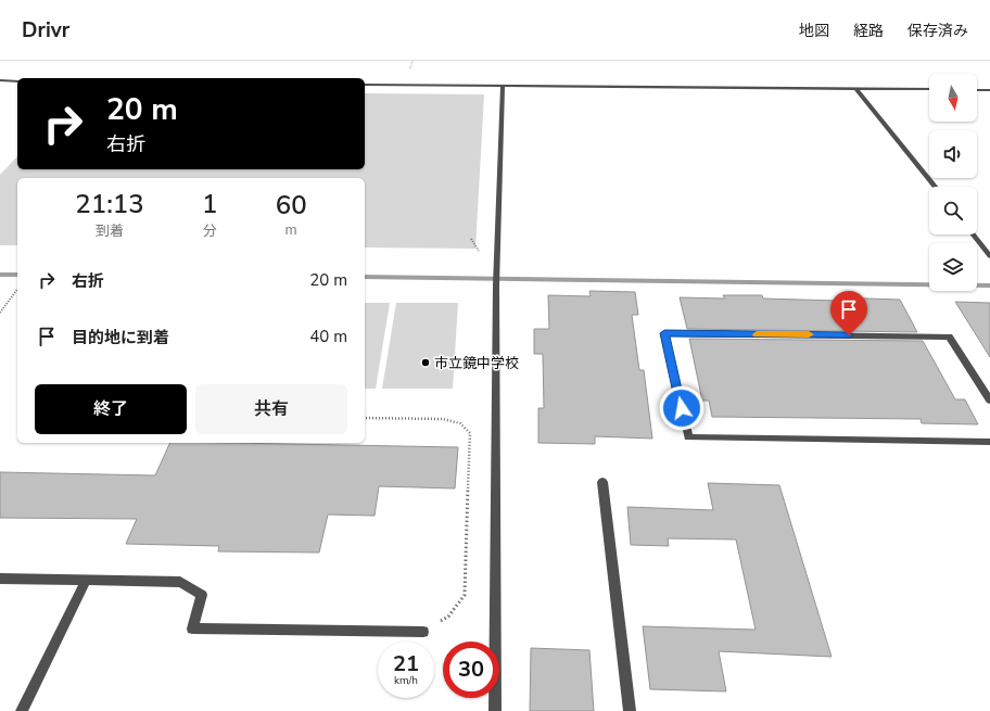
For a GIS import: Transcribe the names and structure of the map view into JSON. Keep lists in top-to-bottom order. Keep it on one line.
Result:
{"places":["市立鏡中学校"],"north":"bottom","page":{"header":"Drivr","nav":["地図","経路","保存済み"],"turn":["20 m","右折"],"eta":["21:13","到着","1","分","60","m"],"list":[{"name":"右折","value":"20 m"},{"name":"目的地に到着","value":"40 m"}],"buttons":["終了","共有"],"speed":"21 km/h","limit":"30"}}
